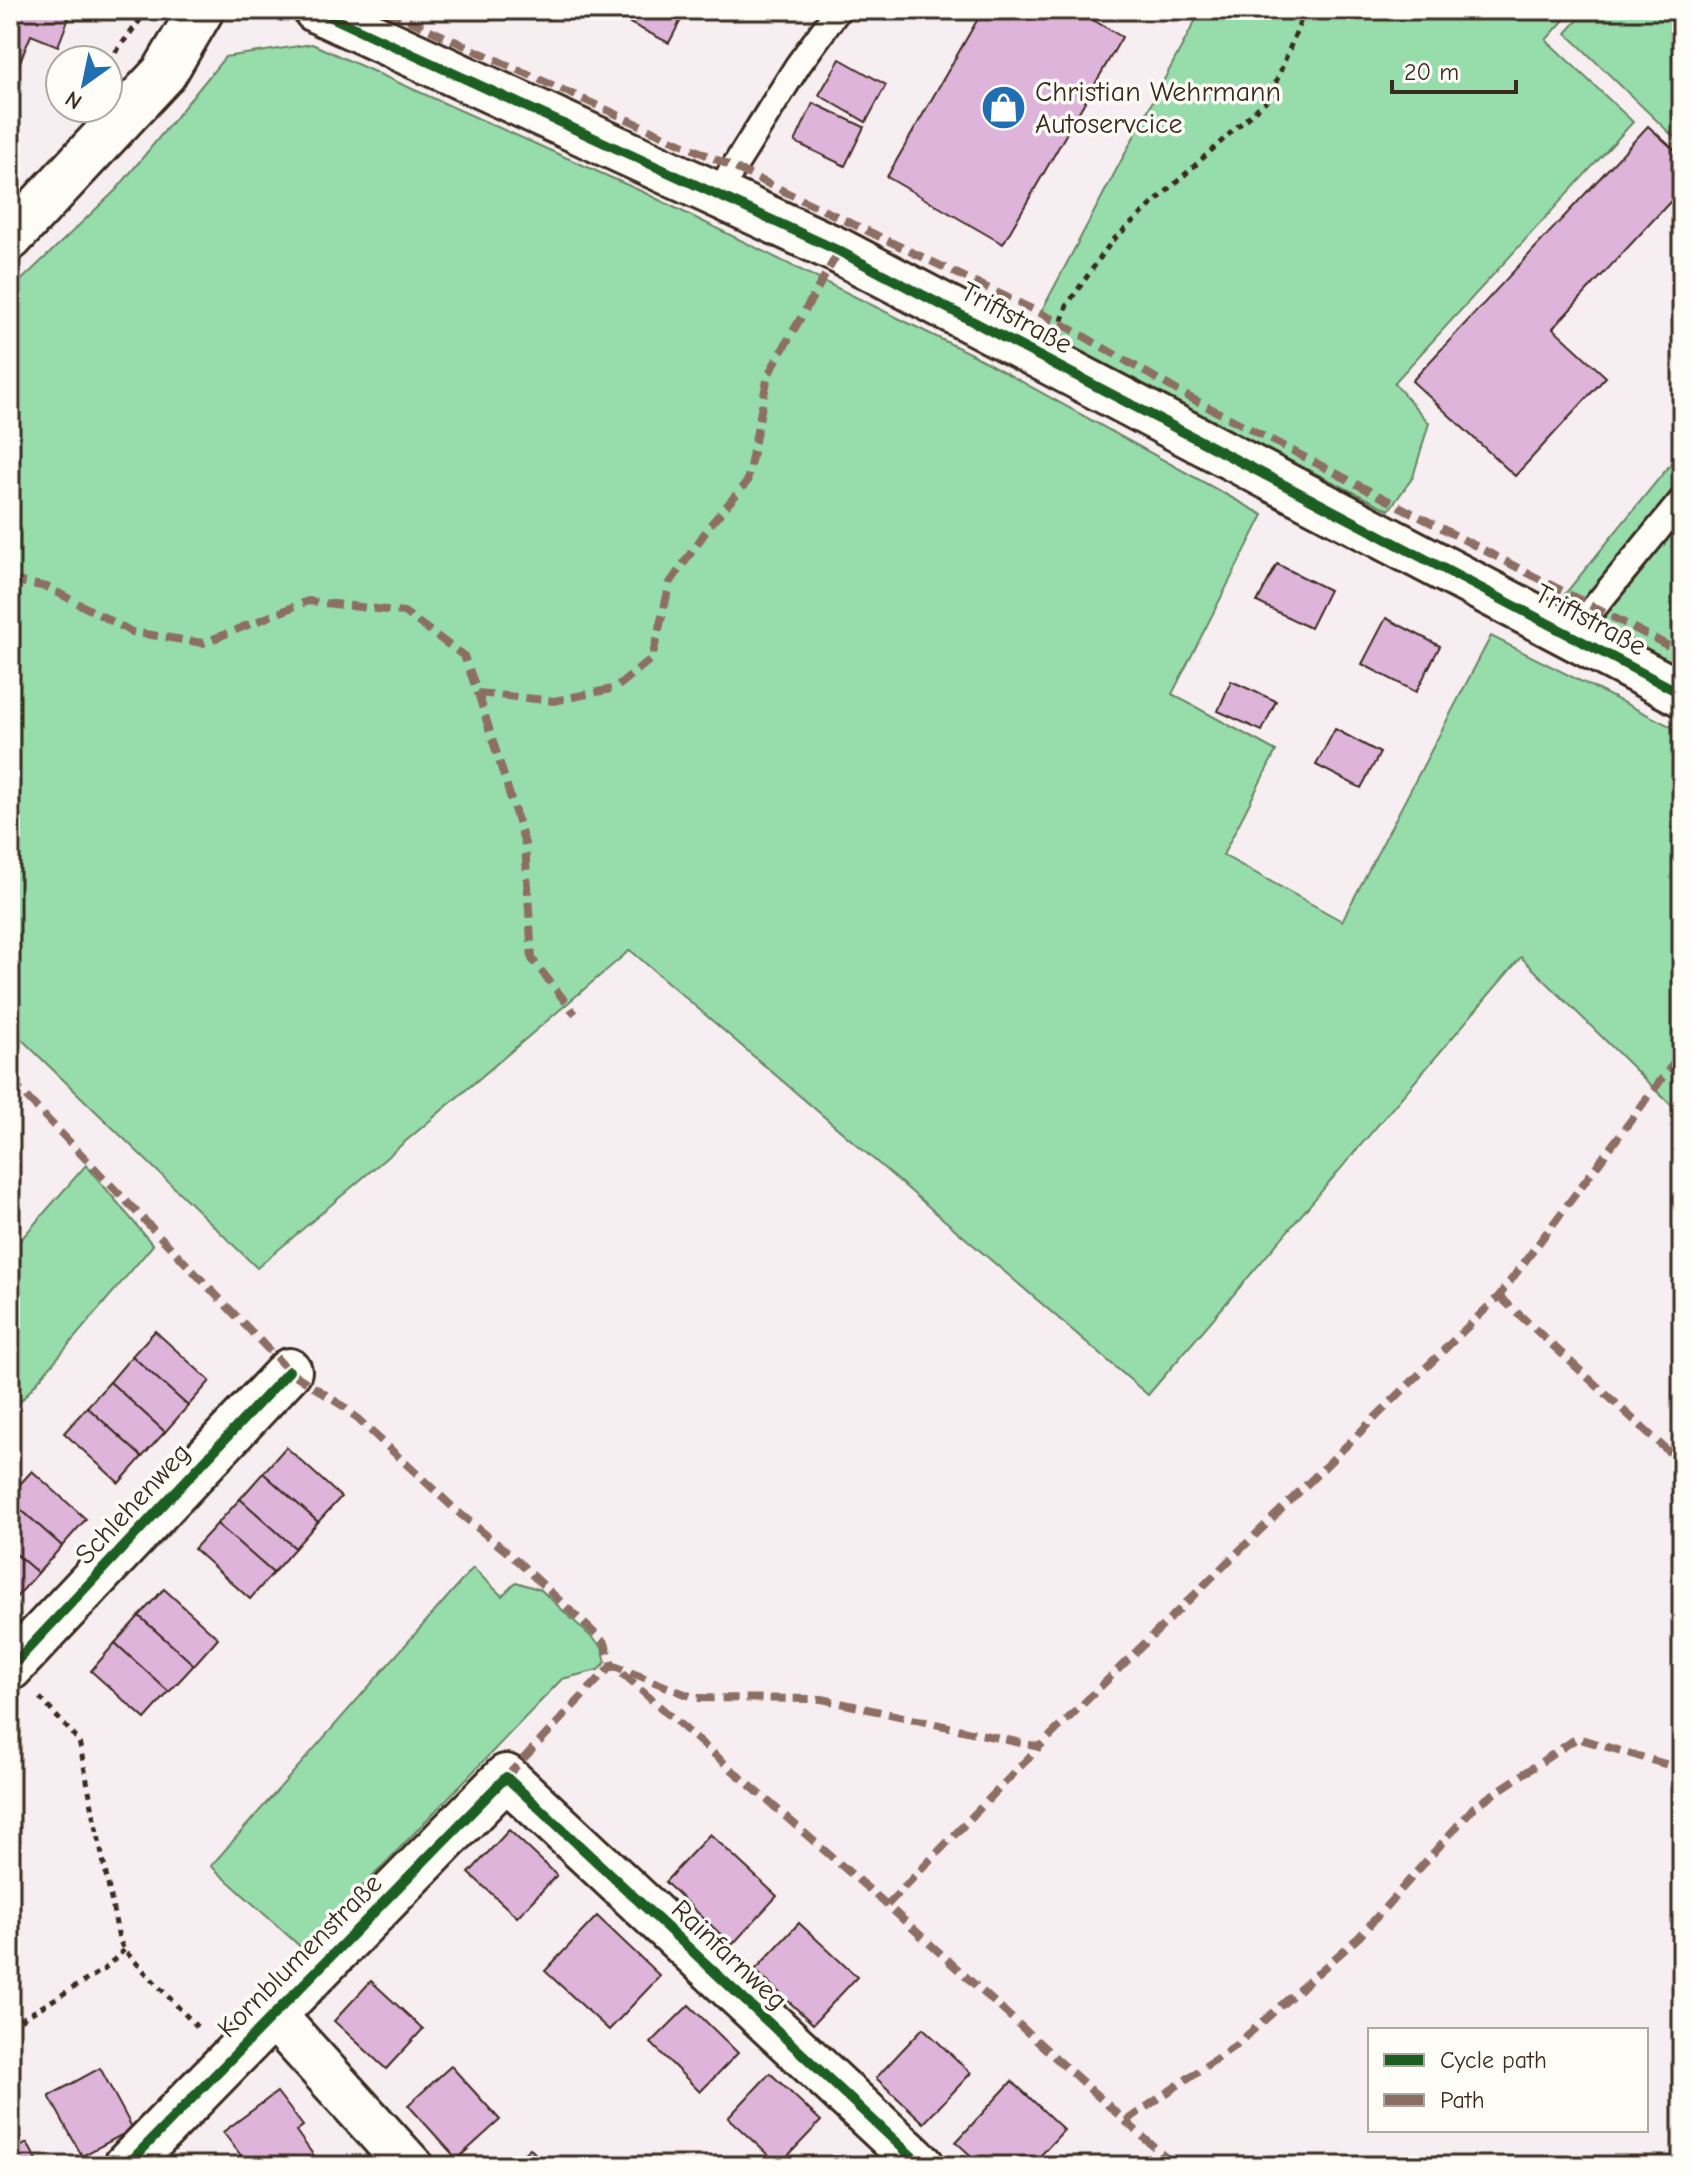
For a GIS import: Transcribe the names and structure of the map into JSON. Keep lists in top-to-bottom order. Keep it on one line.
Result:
{"streets":{"street":["Triftstraße","Schlehenweg","Rainfarnweg","Kornblumenstraße"]},"crossings":[["Rainfarnweg","Kornblumenstraße"]],"places":{"shop":["Christian Wehrmann Autoservcice"]},"legend":["Cycle path","Path"],"scale_bar":"20 m","north":"bottom left"}
